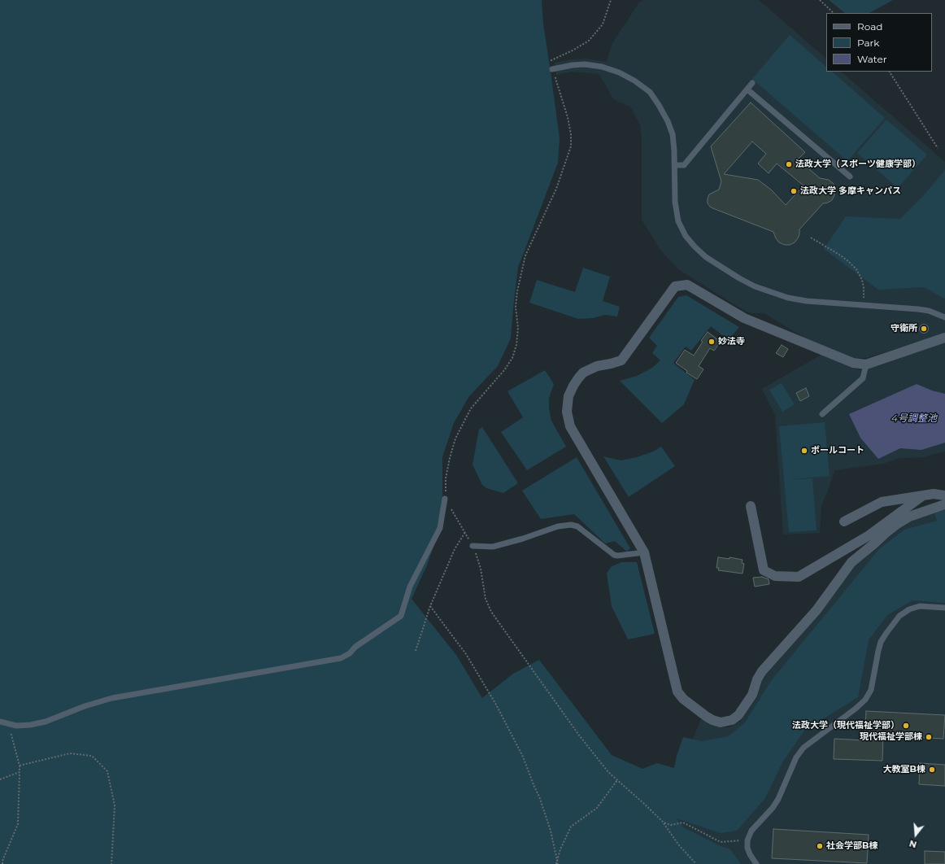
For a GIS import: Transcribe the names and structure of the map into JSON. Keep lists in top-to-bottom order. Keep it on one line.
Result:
{"water":["4号調整池"],"places":["法政大学（スポーツ健康学部）","法政大学 多摩キャンパス","守衛所","妙法寺","ボールコート","法政大学（現代福祉学部）","現代福祉学部棟","大教室B棟","社会学部B棟"],"legend":["Road","Park","Water"],"north":"bottom"}
